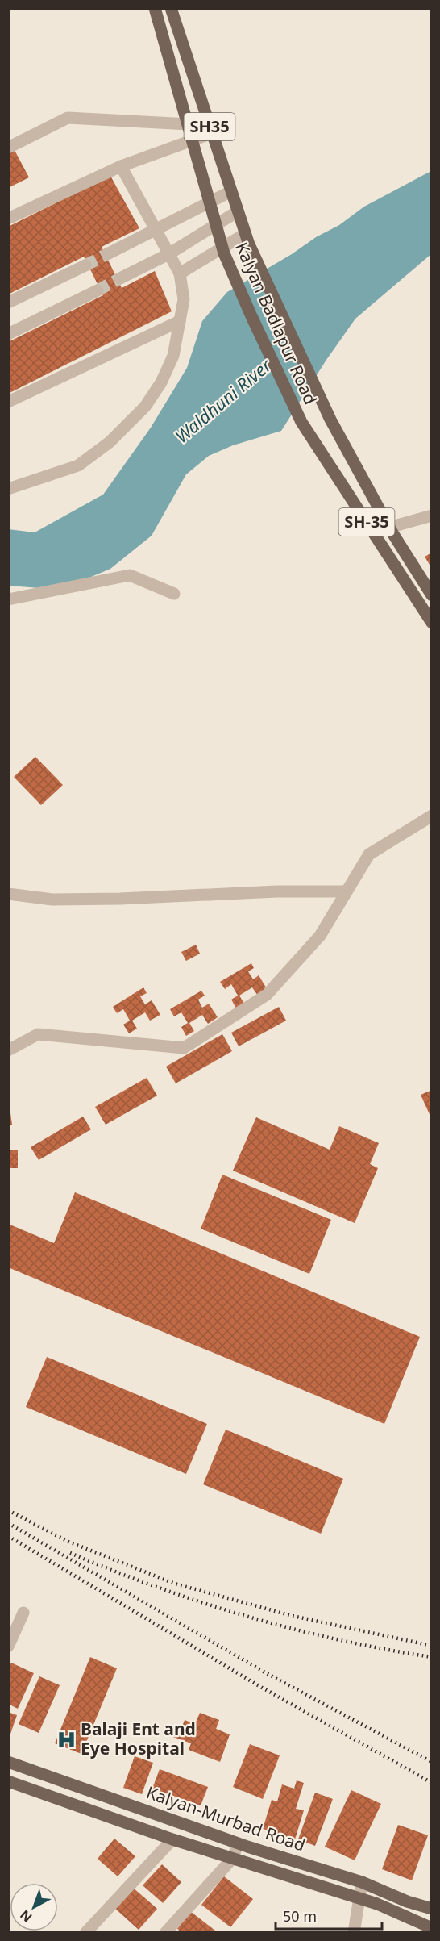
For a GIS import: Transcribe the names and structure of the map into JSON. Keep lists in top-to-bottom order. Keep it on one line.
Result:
{"streets":{"main road":["SH35","Kalyan Badlapur Road","SH-35","Kalyan-Murbad Road"]},"water":["Waldhuni River"],"places":{"hospital":["Balaji Ent and Eye Hospital"]},"scale_bar":"50 m","north":"bottom left"}
